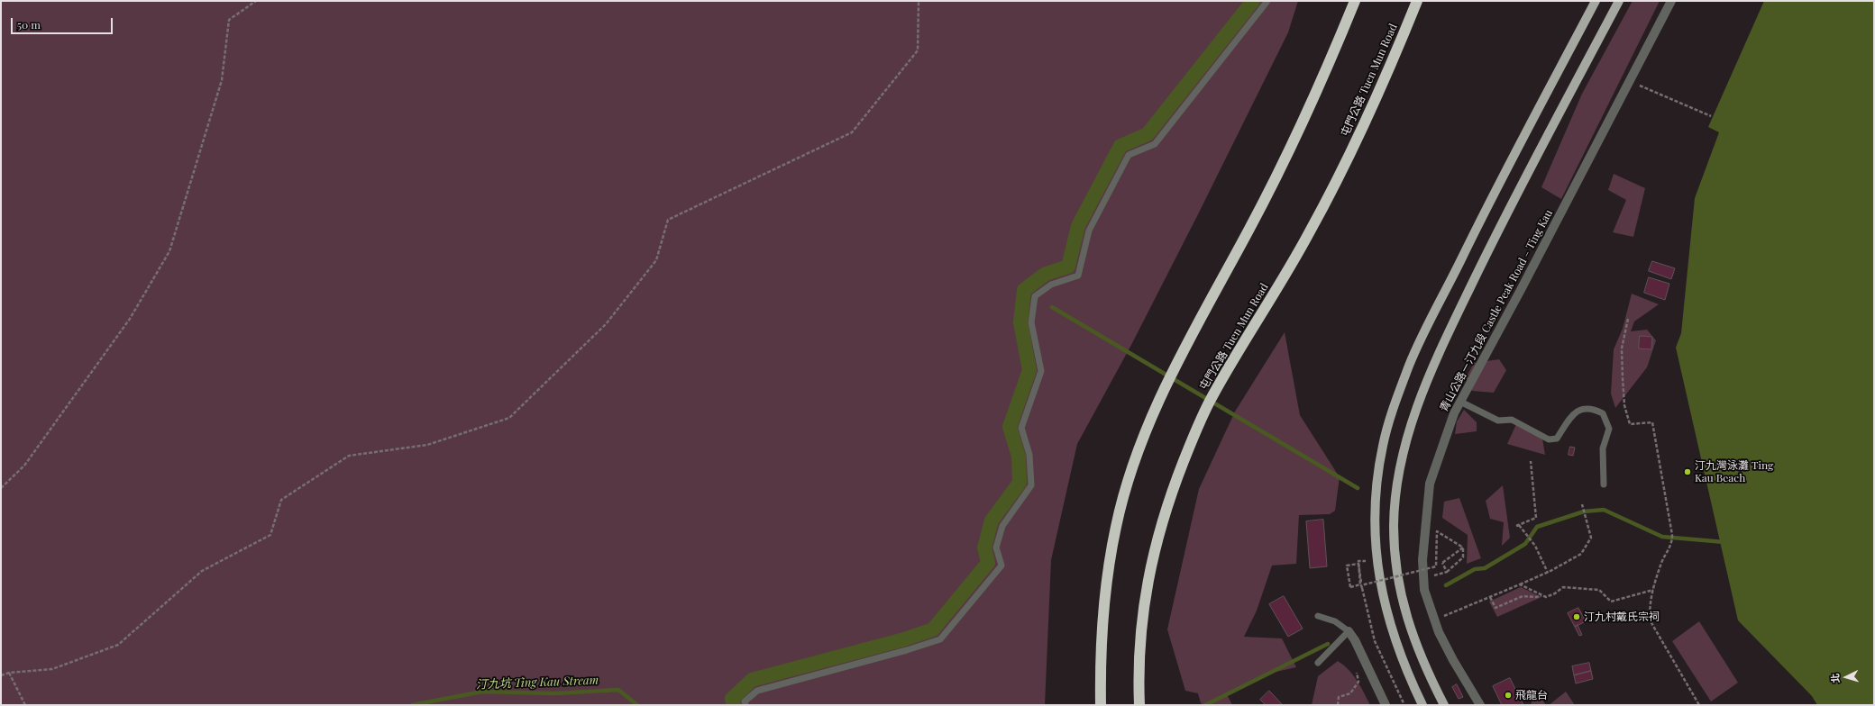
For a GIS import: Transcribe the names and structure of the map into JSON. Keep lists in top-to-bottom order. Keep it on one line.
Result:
{"streets":{"highway":["屯門公路 Tuen Mun Road"],"street":["青山公路－汀九段 Castle Peak Road – Ting Kau"]},"water":["汀九坑 Ting Kau Stream"],"places":["汀九灣泳灘 Ting Kau Beach","汀九村戴氏宗祠","飛龍台"],"scale_bar":"50 m","north":"left"}
